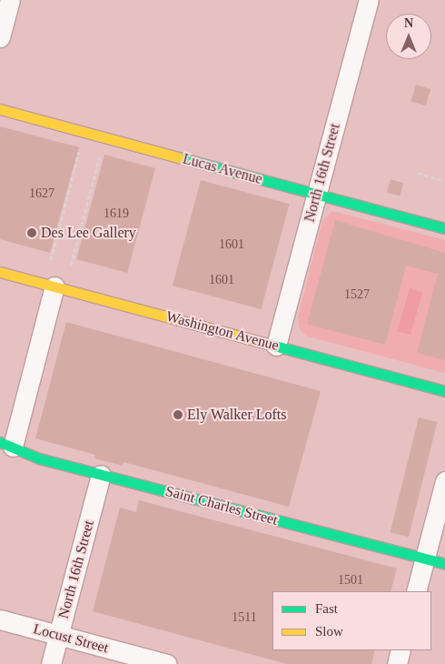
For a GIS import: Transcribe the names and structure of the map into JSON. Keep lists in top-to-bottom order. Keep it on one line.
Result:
{"streets":{"street":["Lucas Avenue","North 16th Street","Washington Avenue","Saint Charles Street","Locust Street"]},"crossings":[["Lucas Avenue","North 16th Street"],["North 16th Street","Washington Avenue"],["North 16th Street","Saint Charles Street"],["North 16th Street","Locust Street"]],"places":["Des Lee Gallery","Ely Walker Lofts"],"house_numbers":["1627","1619","1601","1601","1527","1501","1511"],"legend":["Fast","Slow"],"north":"top"}
